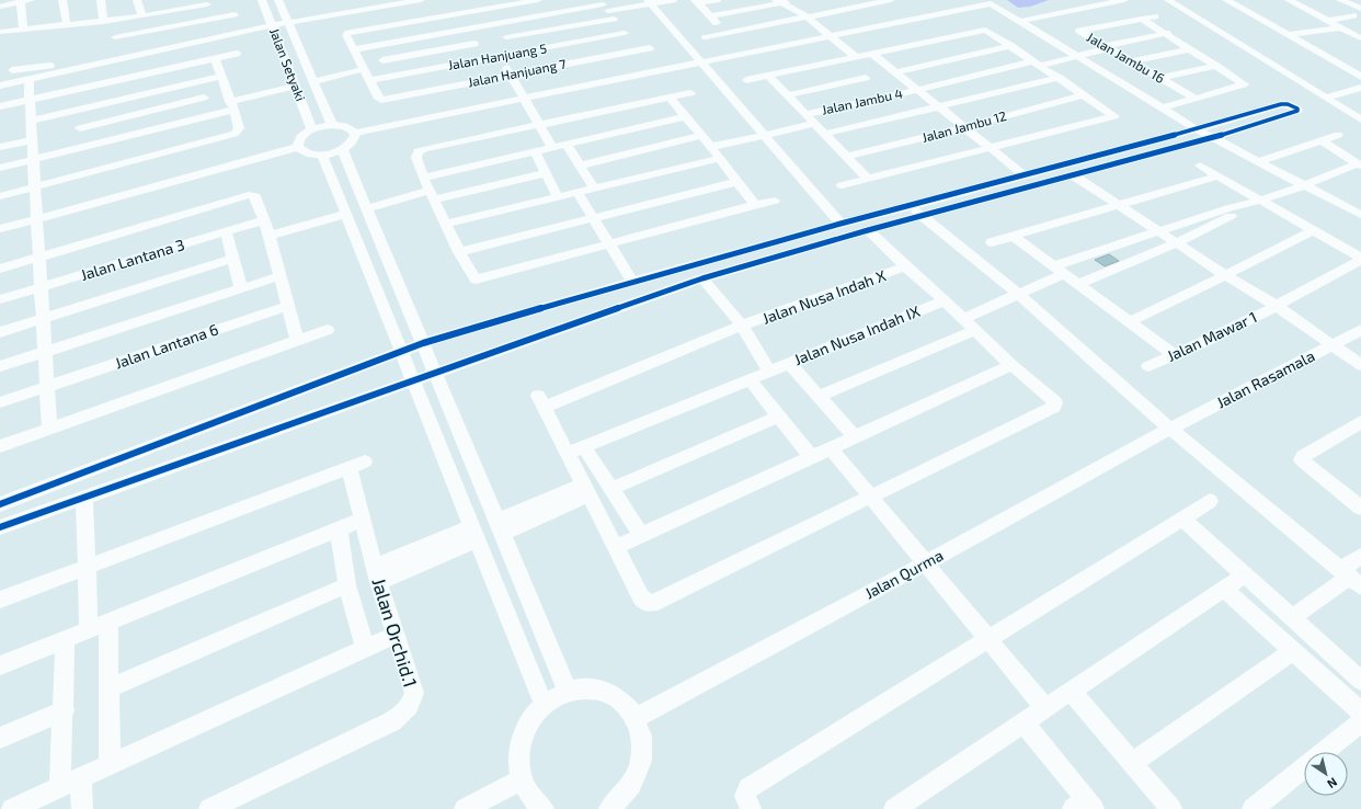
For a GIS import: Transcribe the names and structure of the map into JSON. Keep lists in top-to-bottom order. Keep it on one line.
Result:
{"streets":{"street":["Jalan Hanjuang 5","Jalan Jambu 16","Jalan Setyaki","Jalan Hanjuang 7","Jalan Jambu 4","Jalan Jambu 12","Jalan Lantana 3","Jalan Nusa Indah X","Jalan Nusa Indah IX","Jalan Mawar 1","Jalan Lantana 6","Jalan Rasamala","Jalan Qurma","Jalan Orchid.1"]},"crossings":[["Jalan Hanjuang 5","Jalan Hanjuang 7"],["Jalan Jambu 16","Jalan Jambu 4"],["Jalan Nusa Indah X","Jalan Nusa Indah IX"],["Jalan Rasamala","Jalan Qurma"]],"north":"bottom right"}
